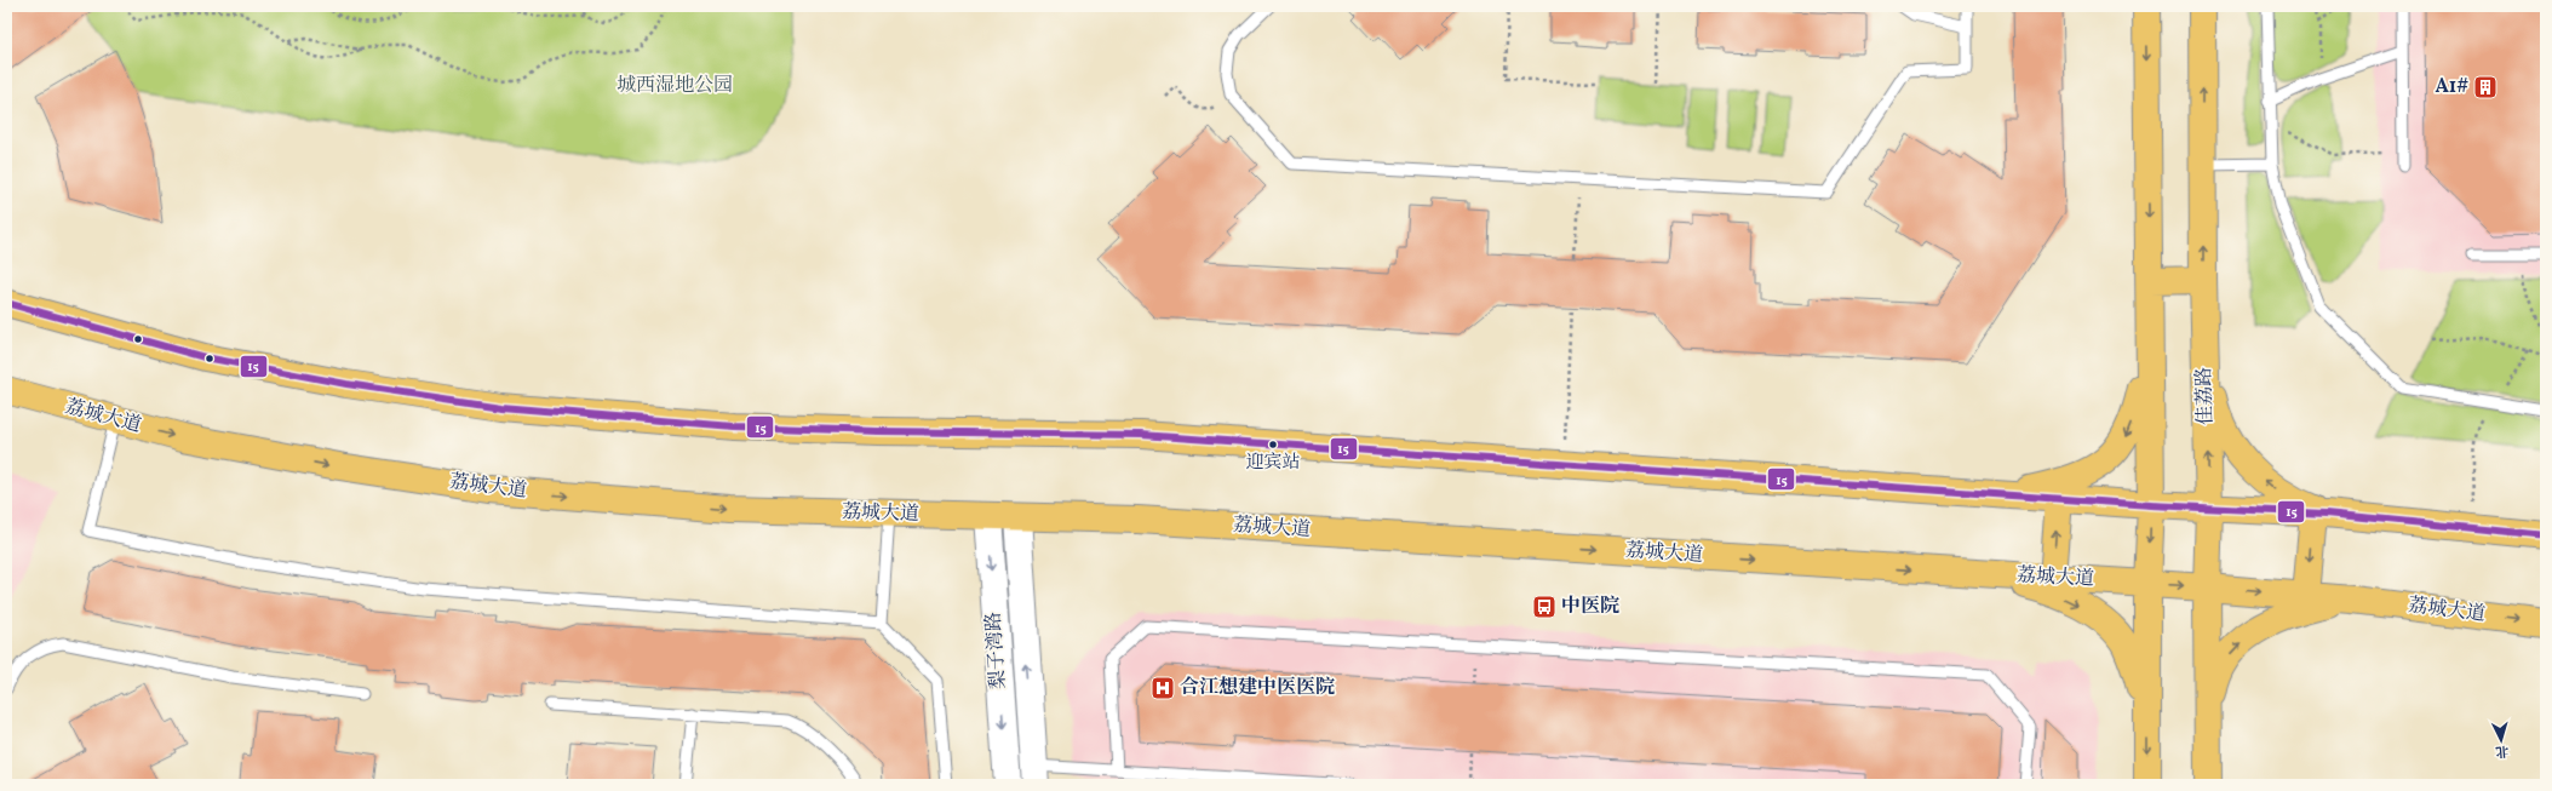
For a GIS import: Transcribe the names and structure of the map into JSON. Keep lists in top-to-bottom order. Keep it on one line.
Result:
{"streets":{"main road":["佳荔路","荔城大道"],"street":["梨子湾路"]},"crossings":[["佳荔路","荔城大道"],["荔城大道","梨子湾路"]],"parks":["城西湿地公园"],"places":{"building":["A1#"],"other":["迎宾站"],"bus stop":["中医院"],"hospital":["合江想建中医医院"]},"lines":["transit line 15"],"north":"bottom"}
